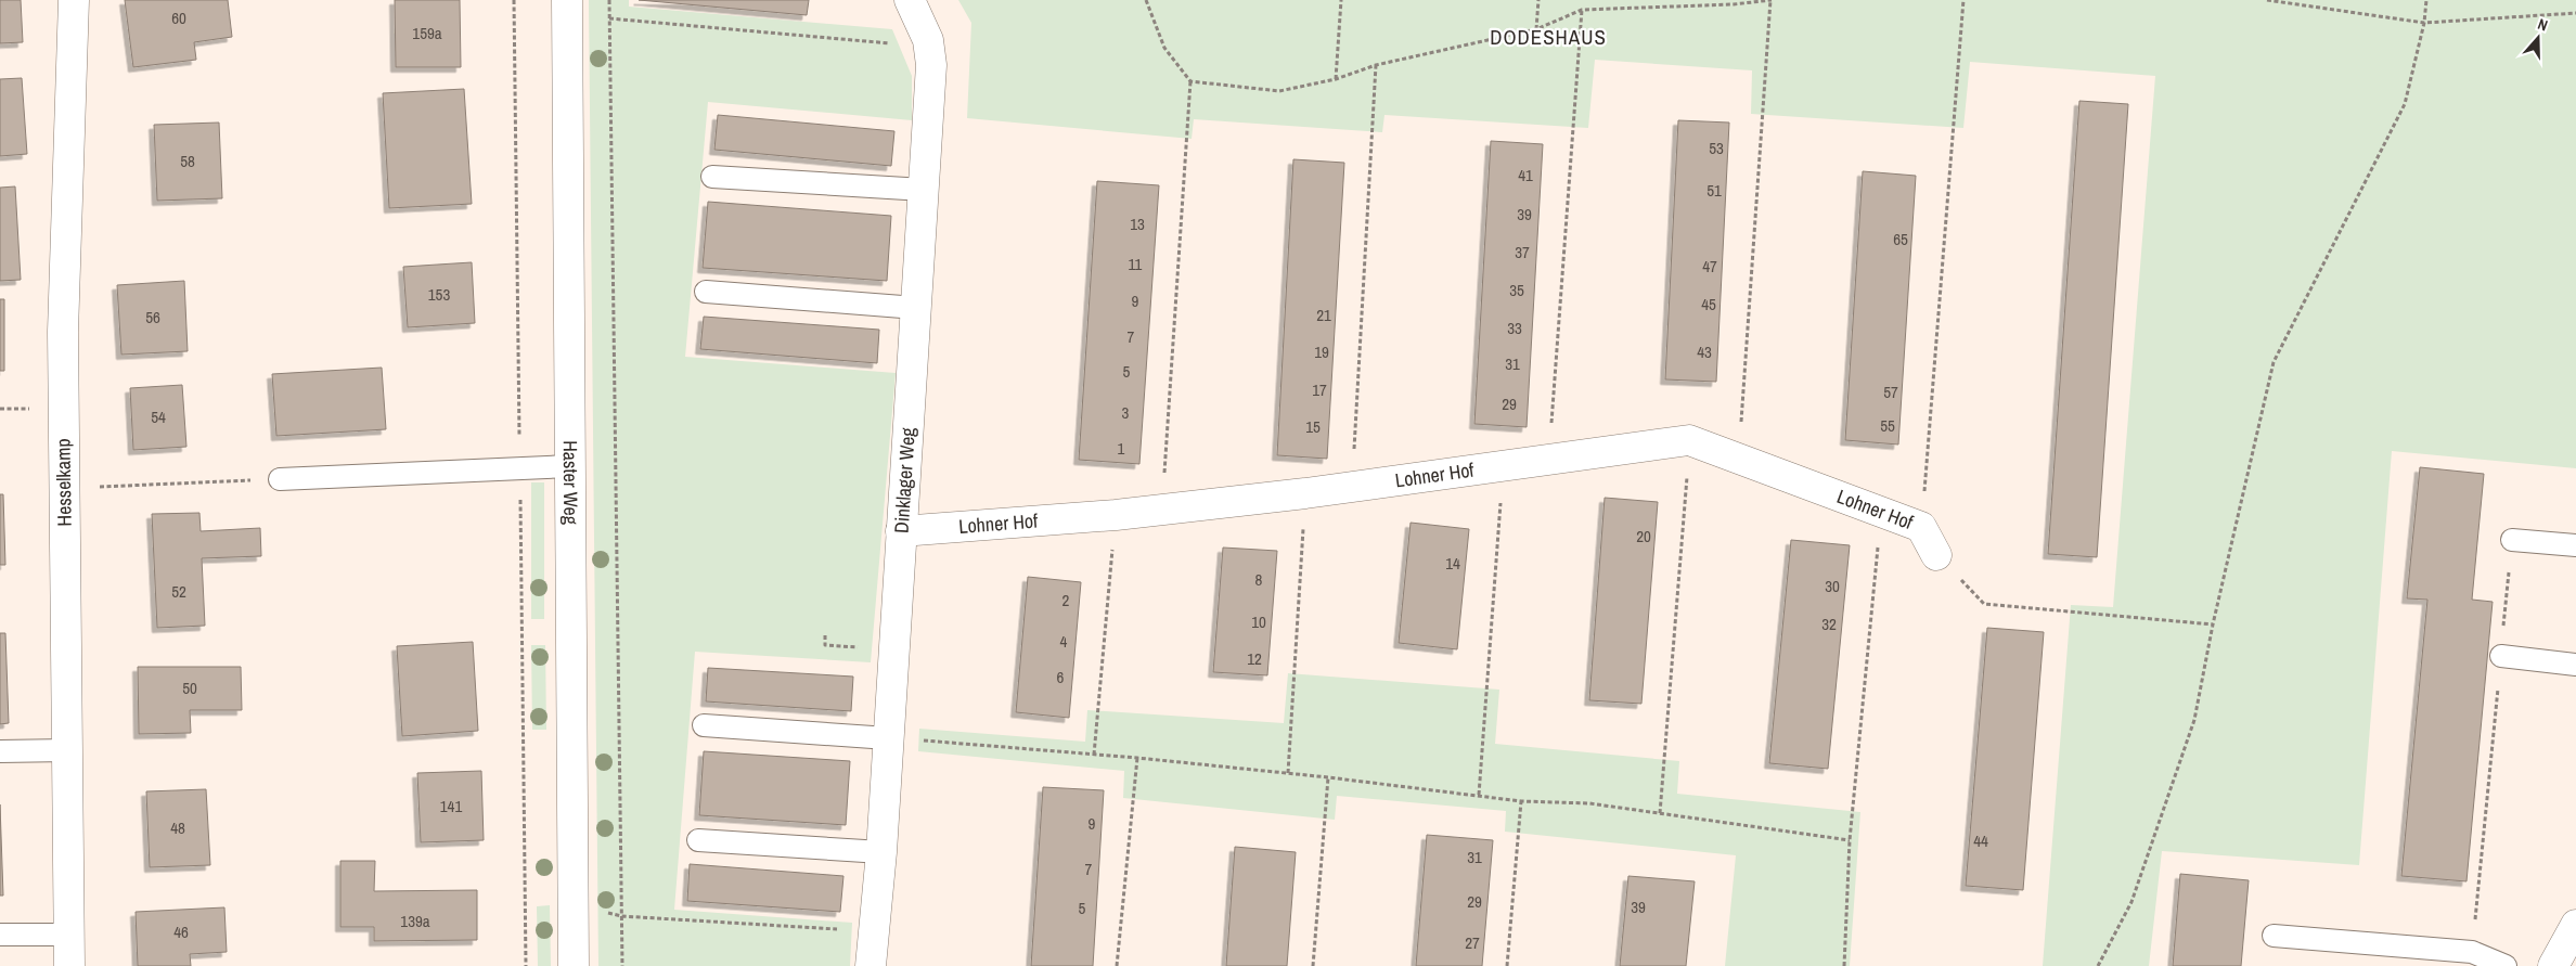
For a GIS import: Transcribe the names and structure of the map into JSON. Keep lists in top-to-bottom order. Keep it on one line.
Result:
{"streets":{"street":["Lohner Hof","Dinklager Weg","Hesselkamp","Haster Weg"]},"crossings":[["Lohner Hof","Dinklager Weg"]],"districts":["DODESHAUS"],"house_numbers":["60","159a","53","58","41","51","39","13","65","37","11","47","35","153","9","45","21","56","33","7","19","43","31","5","17","57","29","3","54","55","15","1","20","14","8","30","52","2","10","32","4","12","6","50","141","9","48","44","31","7","29","39","5","139a","46","27"],"north":"top"}
